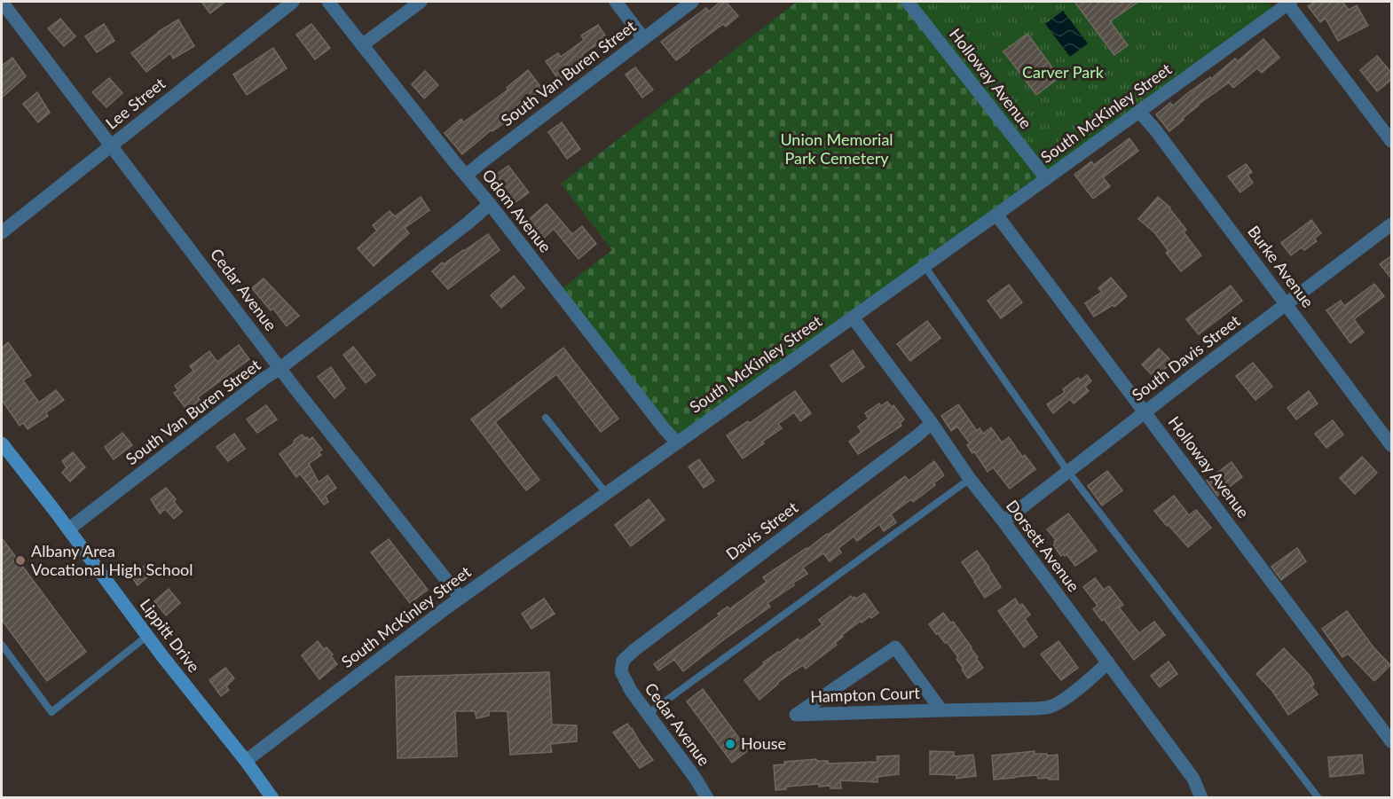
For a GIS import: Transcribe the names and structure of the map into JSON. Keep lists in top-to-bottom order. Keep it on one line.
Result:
{"streets":{"street":["South Van Buren Street","Holloway Avenue","Lee Street","South McKinley Street","Odom Avenue","Burke Avenue","Cedar Avenue","South Davis Street","Davis Street","Dorsett Avenue","Lippitt Drive","Hampton Court"]},"crossings":[["South Van Buren Street","Odom Avenue"],["South Van Buren Street","Cedar Avenue"],["South Van Buren Street","Lippitt Drive"],["Holloway Avenue","South McKinley Street"],["Holloway Avenue","South Davis Street"],["Lee Street","Cedar Avenue"],["South McKinley Street","Odom Avenue"],["South McKinley Street","Burke Avenue"],["South McKinley Street","Cedar Avenue"],["South McKinley Street","Dorsett Avenue"],["South McKinley Street","Lippitt Drive"],["Burke Avenue","South Davis Street"],["Cedar Avenue","Davis Street"],["South Davis Street","Dorsett Avenue"],["Davis Street","Dorsett Avenue"],["Dorsett Avenue","Hampton Court"]],"parks":["Carver Park","Union Memorial Park Cemetery"],"places":["Albany Area Vocational High School","House"]}
